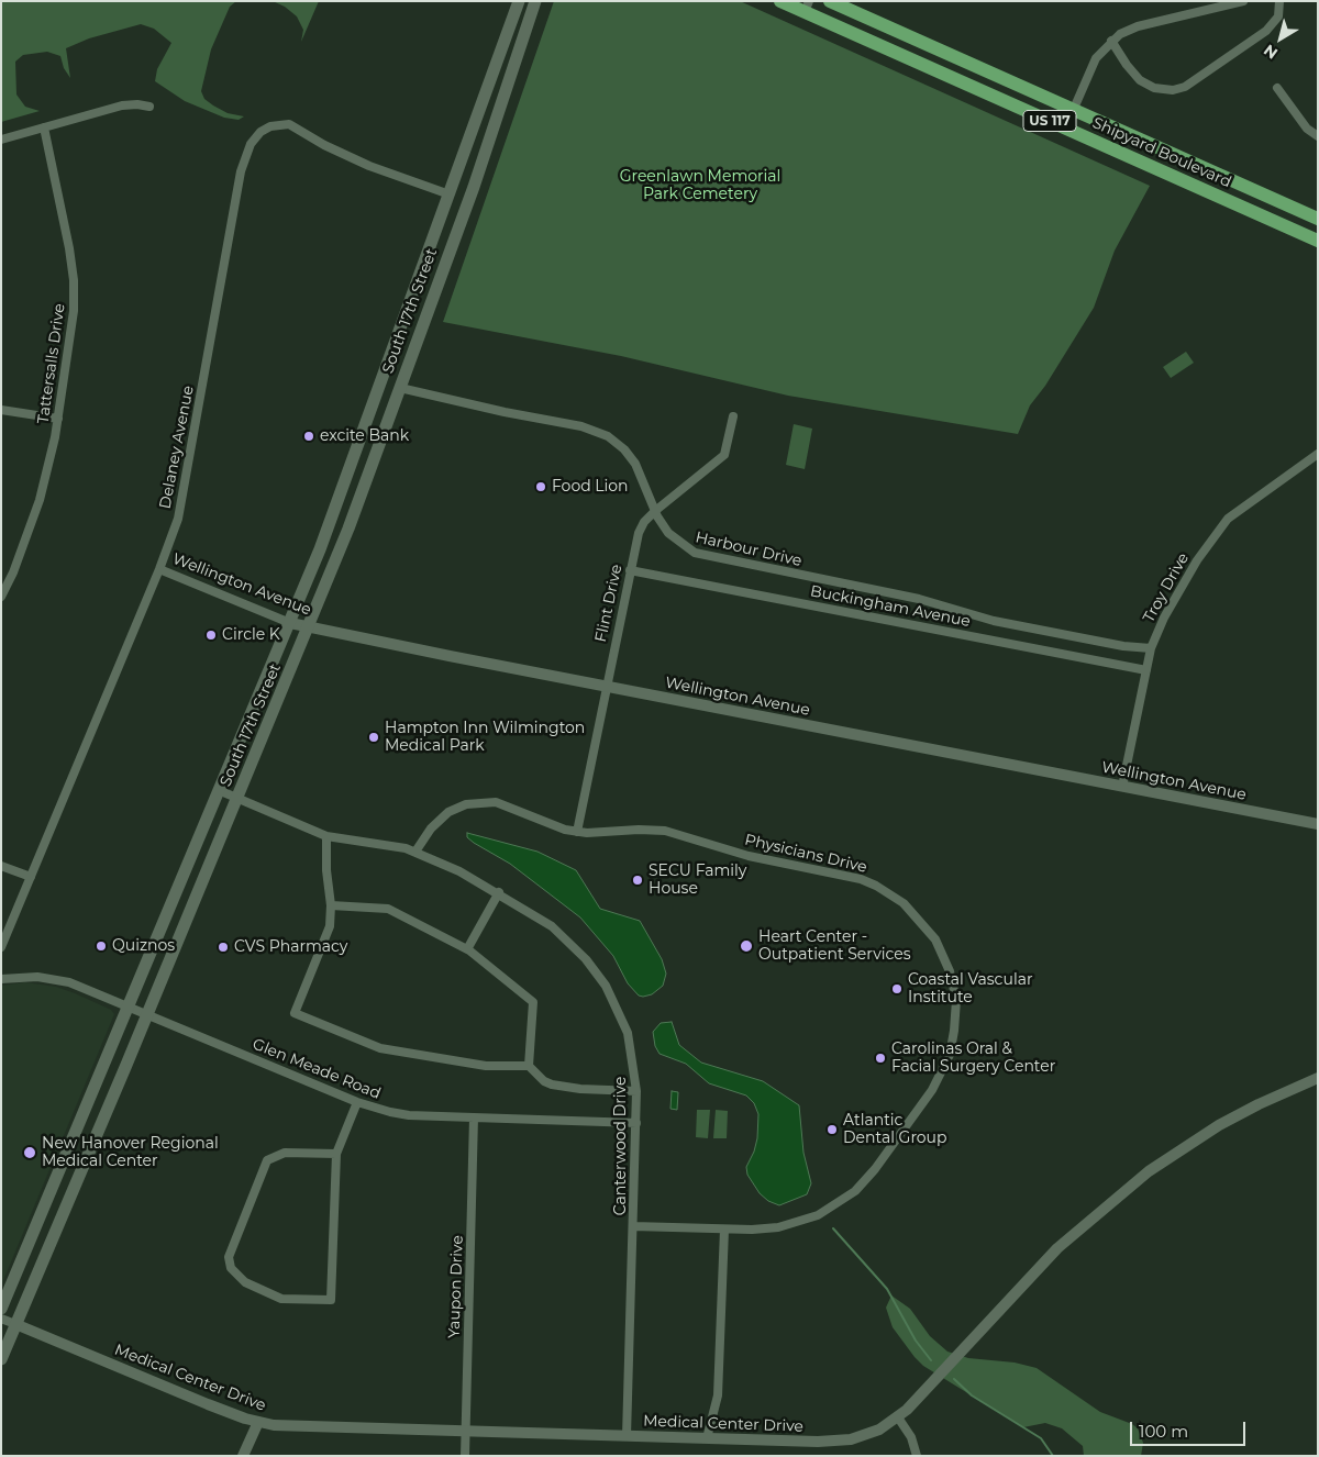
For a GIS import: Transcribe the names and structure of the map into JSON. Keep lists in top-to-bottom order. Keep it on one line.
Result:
{"streets":{"main road":["US 117","Shipyard Boulevard","South 17th Street"],"street":["Tattersalls Drive","Delaney Avenue","Harbour Drive","Wellington Avenue","Troy Drive","Flint Drive","Buckingham Avenue","Physicians Drive","Glen Meade Road","Canterwood Drive","Yaupon Drive","Medical Center Drive"]},"crossings":[["South 17th Street","Delaney Avenue"],["South 17th Street","Harbour Drive"],["South 17th Street","Wellington Avenue"],["South 17th Street","Glen Meade Road"],["South 17th Street","Canterwood Drive"],["South 17th Street","Medical Center Drive"],["Delaney Avenue","Wellington Avenue"],["Harbour Drive","Troy Drive"],["Harbour Drive","Flint Drive"],["Wellington Avenue","Troy Drive"],["Wellington Avenue","Flint Drive"],["Troy Drive","Buckingham Avenue"],["Flint Drive","Buckingham Avenue"],["Flint Drive","Physicians Drive"],["Physicians Drive","Canterwood Drive"],["Glen Meade Road","Canterwood Drive"],["Glen Meade Road","Yaupon Drive"],["Canterwood Drive","Medical Center Drive"],["Yaupon Drive","Medical Center Drive"]],"parks":["Greenlawn Memorial Park Cemetery"],"places":["excite Bank","Food Lion","Circle K","Hampton Inn Wilmington Medical Park","SECU Family House","Quiznos","Heart Center - Outpatient Services","CVS Pharmacy","Coastal Vascular Institute","Carolinas Oral & Facial Surgery Center","Atlantic Dental Group","New Hanover Regional Medical Center"],"scale_bar":"100 m","north":"bottom left"}
